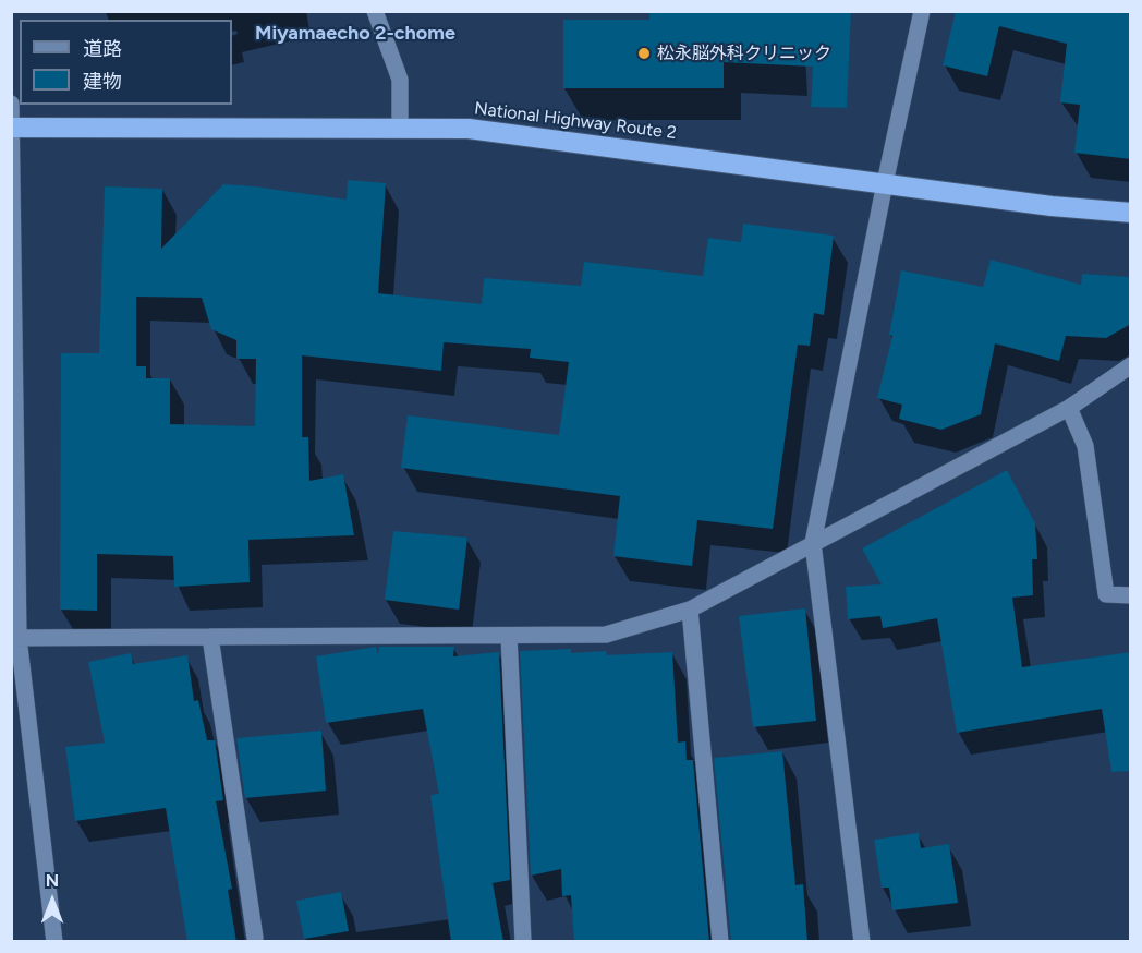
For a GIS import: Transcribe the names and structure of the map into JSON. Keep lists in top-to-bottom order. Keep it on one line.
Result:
{"streets":{"highway":["National Highway Route 2"]},"districts":["Miyamaecho 2-chome"],"places":["松永脳外科クリニック"],"legend":["道路","建物"],"north":"top"}
